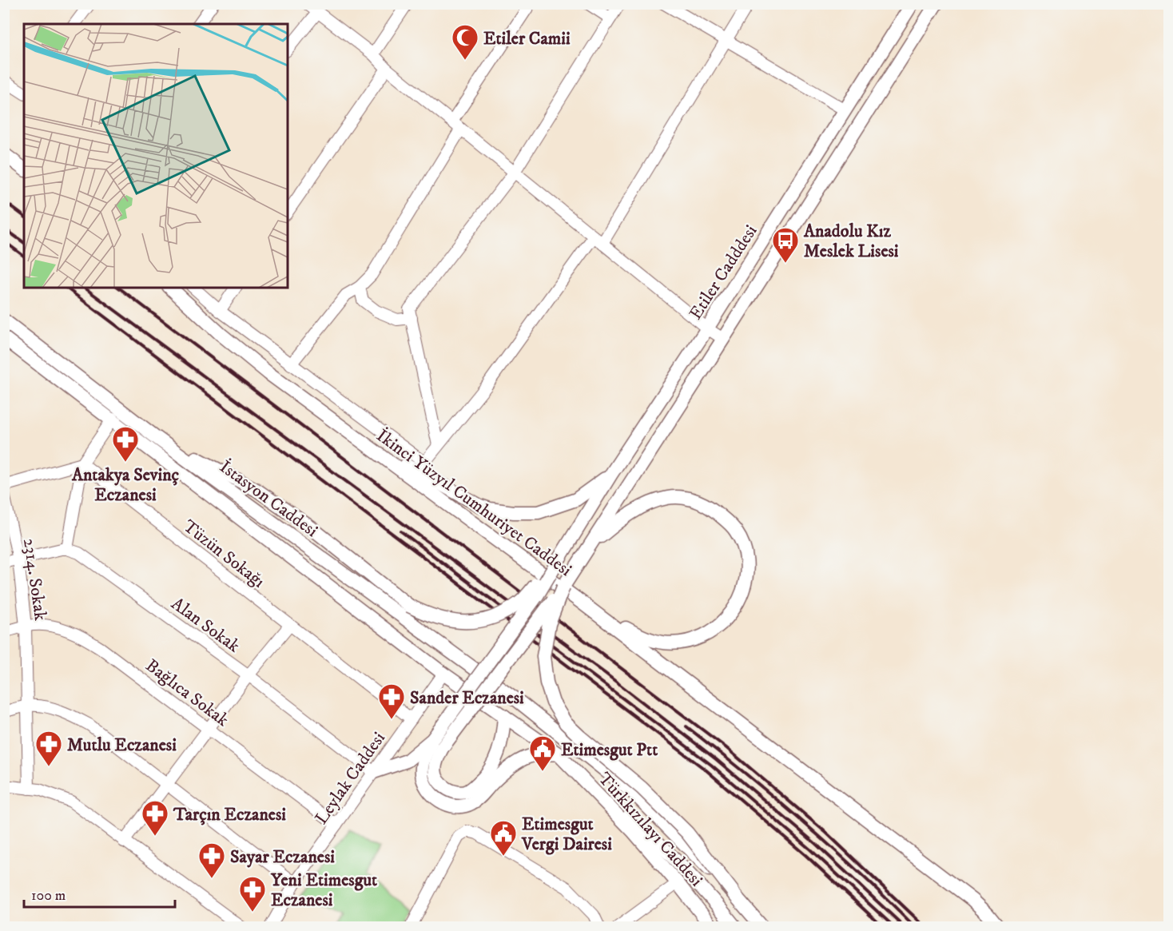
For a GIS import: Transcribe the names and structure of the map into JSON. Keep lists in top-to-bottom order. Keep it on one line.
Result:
{"streets":{"main road":["Etiler Cadddesi","İstasyon Caddesi","İkinci Yüzyıl Cumhuriyet Caddesi","Türkkızılayı Caddesi"],"street":["Tüzün Sokağı","2314. Sokak","Alan Sokak","Bağlıca Sokak","Leylak Caddesi"]},"crossings":[["İstasyon Caddesi","Leylak Caddesi"],["İstasyon Caddesi","Türkkızılayı Caddesi"],["Tüzün Sokağı","Leylak Caddesi"],["2314. Sokak","Bağlıca Sokak"],["Alan Sokak","Leylak Caddesi"],["Bağlıca Sokak","Leylak Caddesi"],["Leylak Caddesi","Türkkızılayı Caddesi"]],"places":{"mosque":["Etiler Camii"],"bus stop":["Anadolu Kız Meslek Lisesi"],"pharmacy":["Antakya Sevinç Eczanesi","Sander Eczanesi","Mutlu Eczanesi","Tarçın Eczanesi","Sayar Eczanesi","Yeni Etimesgut Eczanesi"],"public building":["Etimesgut Ptt","Etimesgut Vergi Dairesi"]},"scale_bar":"100 m"}
